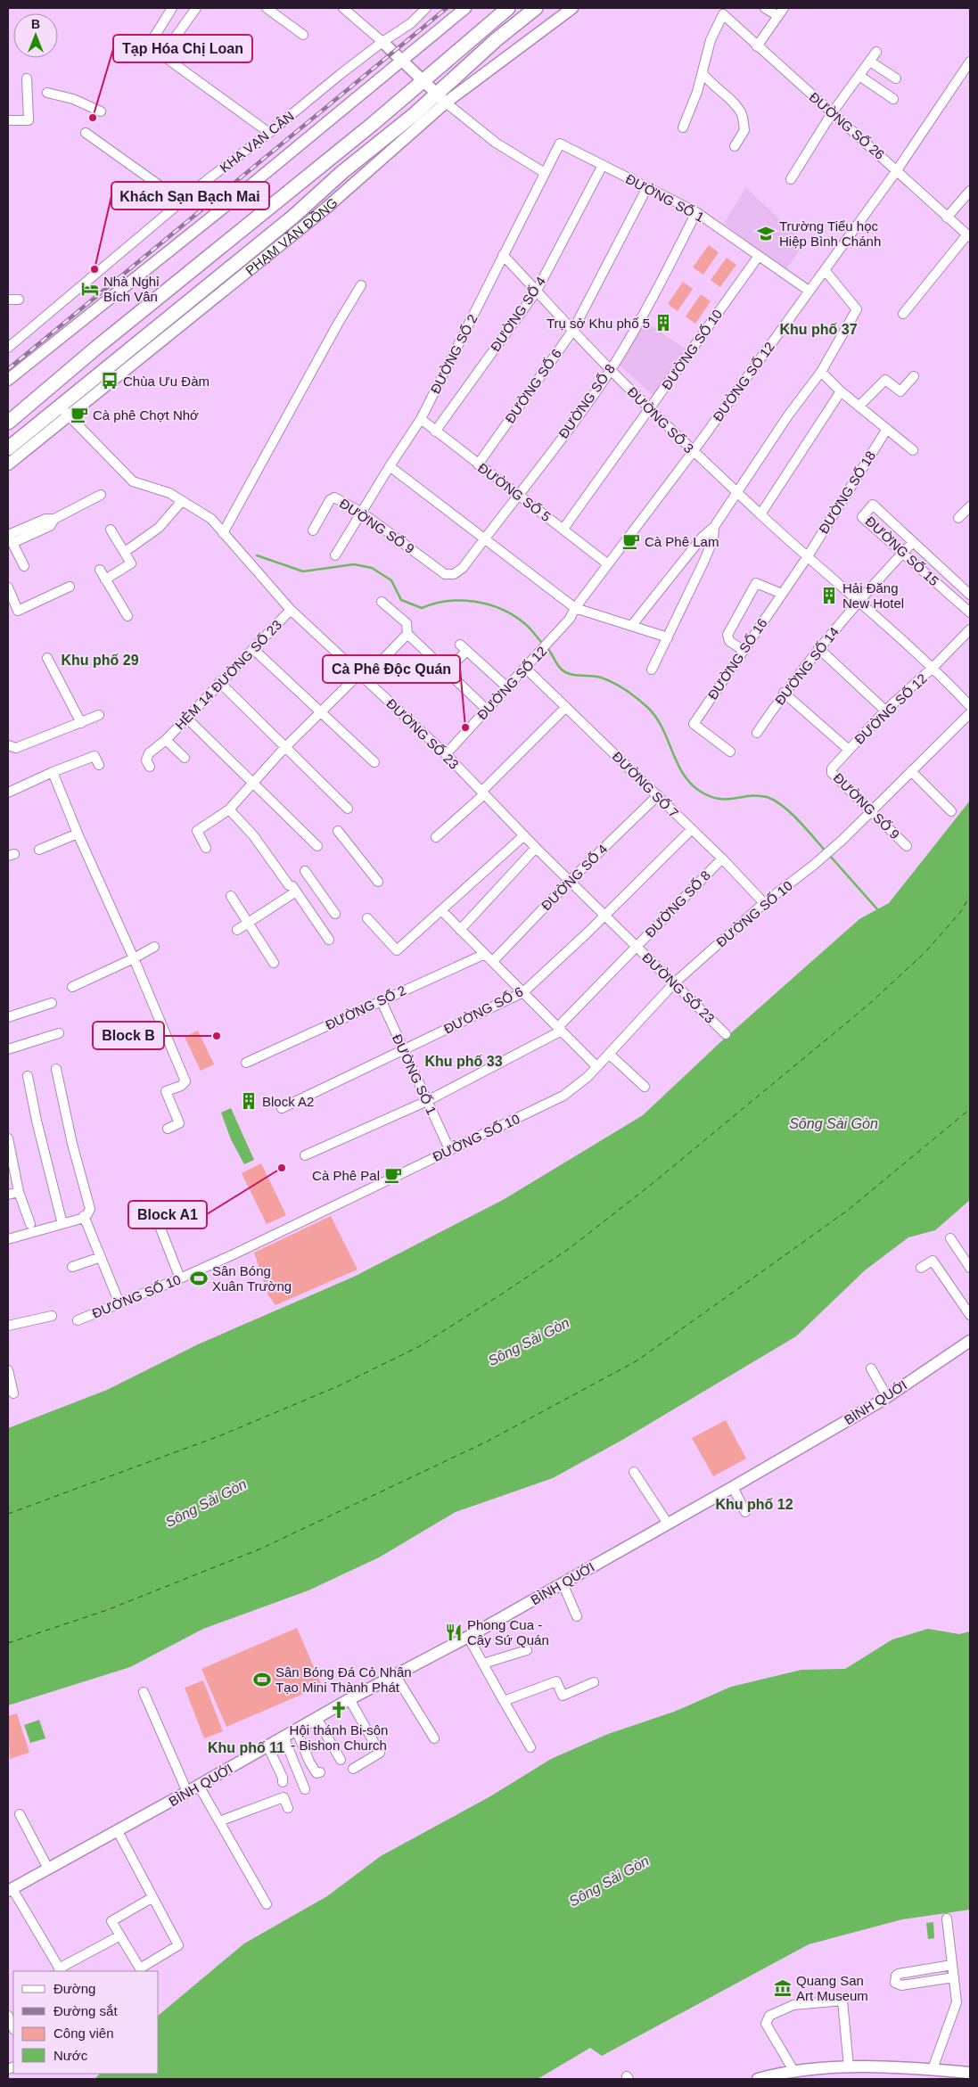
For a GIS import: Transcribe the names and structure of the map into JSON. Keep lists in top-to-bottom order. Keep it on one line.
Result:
{"streets":{"highway":["PHẠM VĂN ĐỒNG"],"main road":["BÌNH QUỚI"],"street":["ĐƯỜNG SỐ 26","KHA VẠN CÂN","ĐƯỜNG SỐ 1","ĐƯỜNG SỐ 4","ĐƯỜNG SỐ 10","ĐƯỜNG SỐ 2","ĐƯỜNG SỐ 12","ĐƯỜNG SỐ 6","ĐƯỜNG SỐ 8","ĐƯỜNG SỐ 3","ĐƯỜNG SỐ 5","ĐƯỜNG SỐ 18","ĐƯỜNG SỐ 9","ĐƯỜNG SỐ 15","ĐƯỜNG SỐ 16","ĐƯỜNG SỐ 14","HẺM 14 ĐƯỜNG SỐ 23","ĐƯỜNG SỐ 23","ĐƯỜNG SỐ 7"]},"crossings":[["ĐƯỜNG SỐ 26","ĐƯỜNG SỐ 12"],["ĐƯỜNG SỐ 1","ĐƯỜNG SỐ 4"],["ĐƯỜNG SỐ 1","ĐƯỜNG SỐ 10"],["ĐƯỜNG SỐ 1","ĐƯỜNG SỐ 2"],["ĐƯỜNG SỐ 1","ĐƯỜNG SỐ 12"],["ĐƯỜNG SỐ 1","ĐƯỜNG SỐ 6"],["ĐƯỜNG SỐ 1","ĐƯỜNG SỐ 8"],["PHẠM VĂN ĐỒNG","ĐƯỜNG SỐ 23"],["ĐƯỜNG SỐ 4","ĐƯỜNG SỐ 3"],["ĐƯỜNG SỐ 4","ĐƯỜNG SỐ 5"],["ĐƯỜNG SỐ 4","ĐƯỜNG SỐ 23"],["ĐƯỜNG SỐ 4","ĐƯỜNG SỐ 7"],["ĐƯỜNG SỐ 10","ĐƯỜNG SỐ 3"],["ĐƯỜNG SỐ 10","ĐƯỜNG SỐ 5"],["ĐƯỜNG SỐ 10","ĐƯỜNG SỐ 9"],["ĐƯỜNG SỐ 10","ĐƯỜNG SỐ 23"],["ĐƯỜNG SỐ 10","ĐƯỜNG SỐ 7"],["ĐƯỜNG SỐ 2","ĐƯỜNG SỐ 3"],["ĐƯỜNG SỐ 2","ĐƯỜNG SỐ 5"],["ĐƯỜNG SỐ 2","ĐƯỜNG SỐ 9"],["ĐƯỜNG SỐ 12","ĐƯỜNG SỐ 3"],["ĐƯỜNG SỐ 12","ĐƯỜNG SỐ 5"],["ĐƯỜNG SỐ 12","ĐƯỜNG SỐ 9"],["ĐƯỜNG SỐ 12","ĐƯỜNG SỐ 23"],["ĐƯỜNG SỐ 12","ĐƯỜNG SỐ 7"],["ĐƯỜNG SỐ 6","ĐƯỜNG SỐ 3"],["ĐƯỜNG SỐ 6","ĐƯỜNG SỐ 5"],["ĐƯỜNG SỐ 6","ĐƯỜNG SỐ 23"],["ĐƯỜNG SỐ 6","ĐƯỜNG SỐ 7"],["ĐƯỜNG SỐ 8","ĐƯỜNG SỐ 3"],["ĐƯỜNG SỐ 8","ĐƯỜNG SỐ 5"],["ĐƯỜNG SỐ 8","ĐƯỜNG SỐ 9"],["ĐƯỜNG SỐ 8","ĐƯỜNG SỐ 23"],["ĐƯỜNG SỐ 8","ĐƯỜNG SỐ 7"],["ĐƯỜNG SỐ 3","ĐƯỜNG SỐ 18"],["ĐƯỜNG SỐ 3","ĐƯỜNG SỐ 16"],["ĐƯỜNG SỐ 3","ĐƯỜNG SỐ 14"],["ĐƯỜNG SỐ 18","ĐƯỜNG SỐ 16"],["ĐƯỜNG SỐ 15","ĐƯỜNG SỐ 14"],["HẺM 14 ĐƯỜNG SỐ 23","ĐƯỜNG SỐ 23"]],"districts":["Khu phố 37","Khu phố 29","Khu phố 33","Khu phố 12","Khu phố 11"],"water":["Sông Sài Gòn"],"places":{"other":["Tạp Hóa Chị Loan","Khách Sạn Bạch Mai","Cà Phê Độc Quán","Block B","Block A1"],"school or university":["Trường Tiểu học Hiệp Bình Chánh"],"hotel":["Nhà Nghỉ Bích Vân"],"building":["Trụ sở Khu phố 5","Hải Đăng New Hotel","Block A2"],"bus stop":["Chùa Ưu Đàm"],"cafe":["Cà phê Chợt Nhớ","Cà Phê Lam","Cà Phê Pal"],"sports":["Sân Bóng Xuân Trường","Sân Bóng Đá Cỏ Nhân Tạo Mini Thành Phát"],"restaurant":["Phong Cua - Cây Sứ Quán"],"church":["Hội thánh Bi-sôn - Bishon Church"],"museum":["Quang San Art Museum"]},"legend":["Đường","Đường sắt","Công viên","Nước"],"north":"top"}
